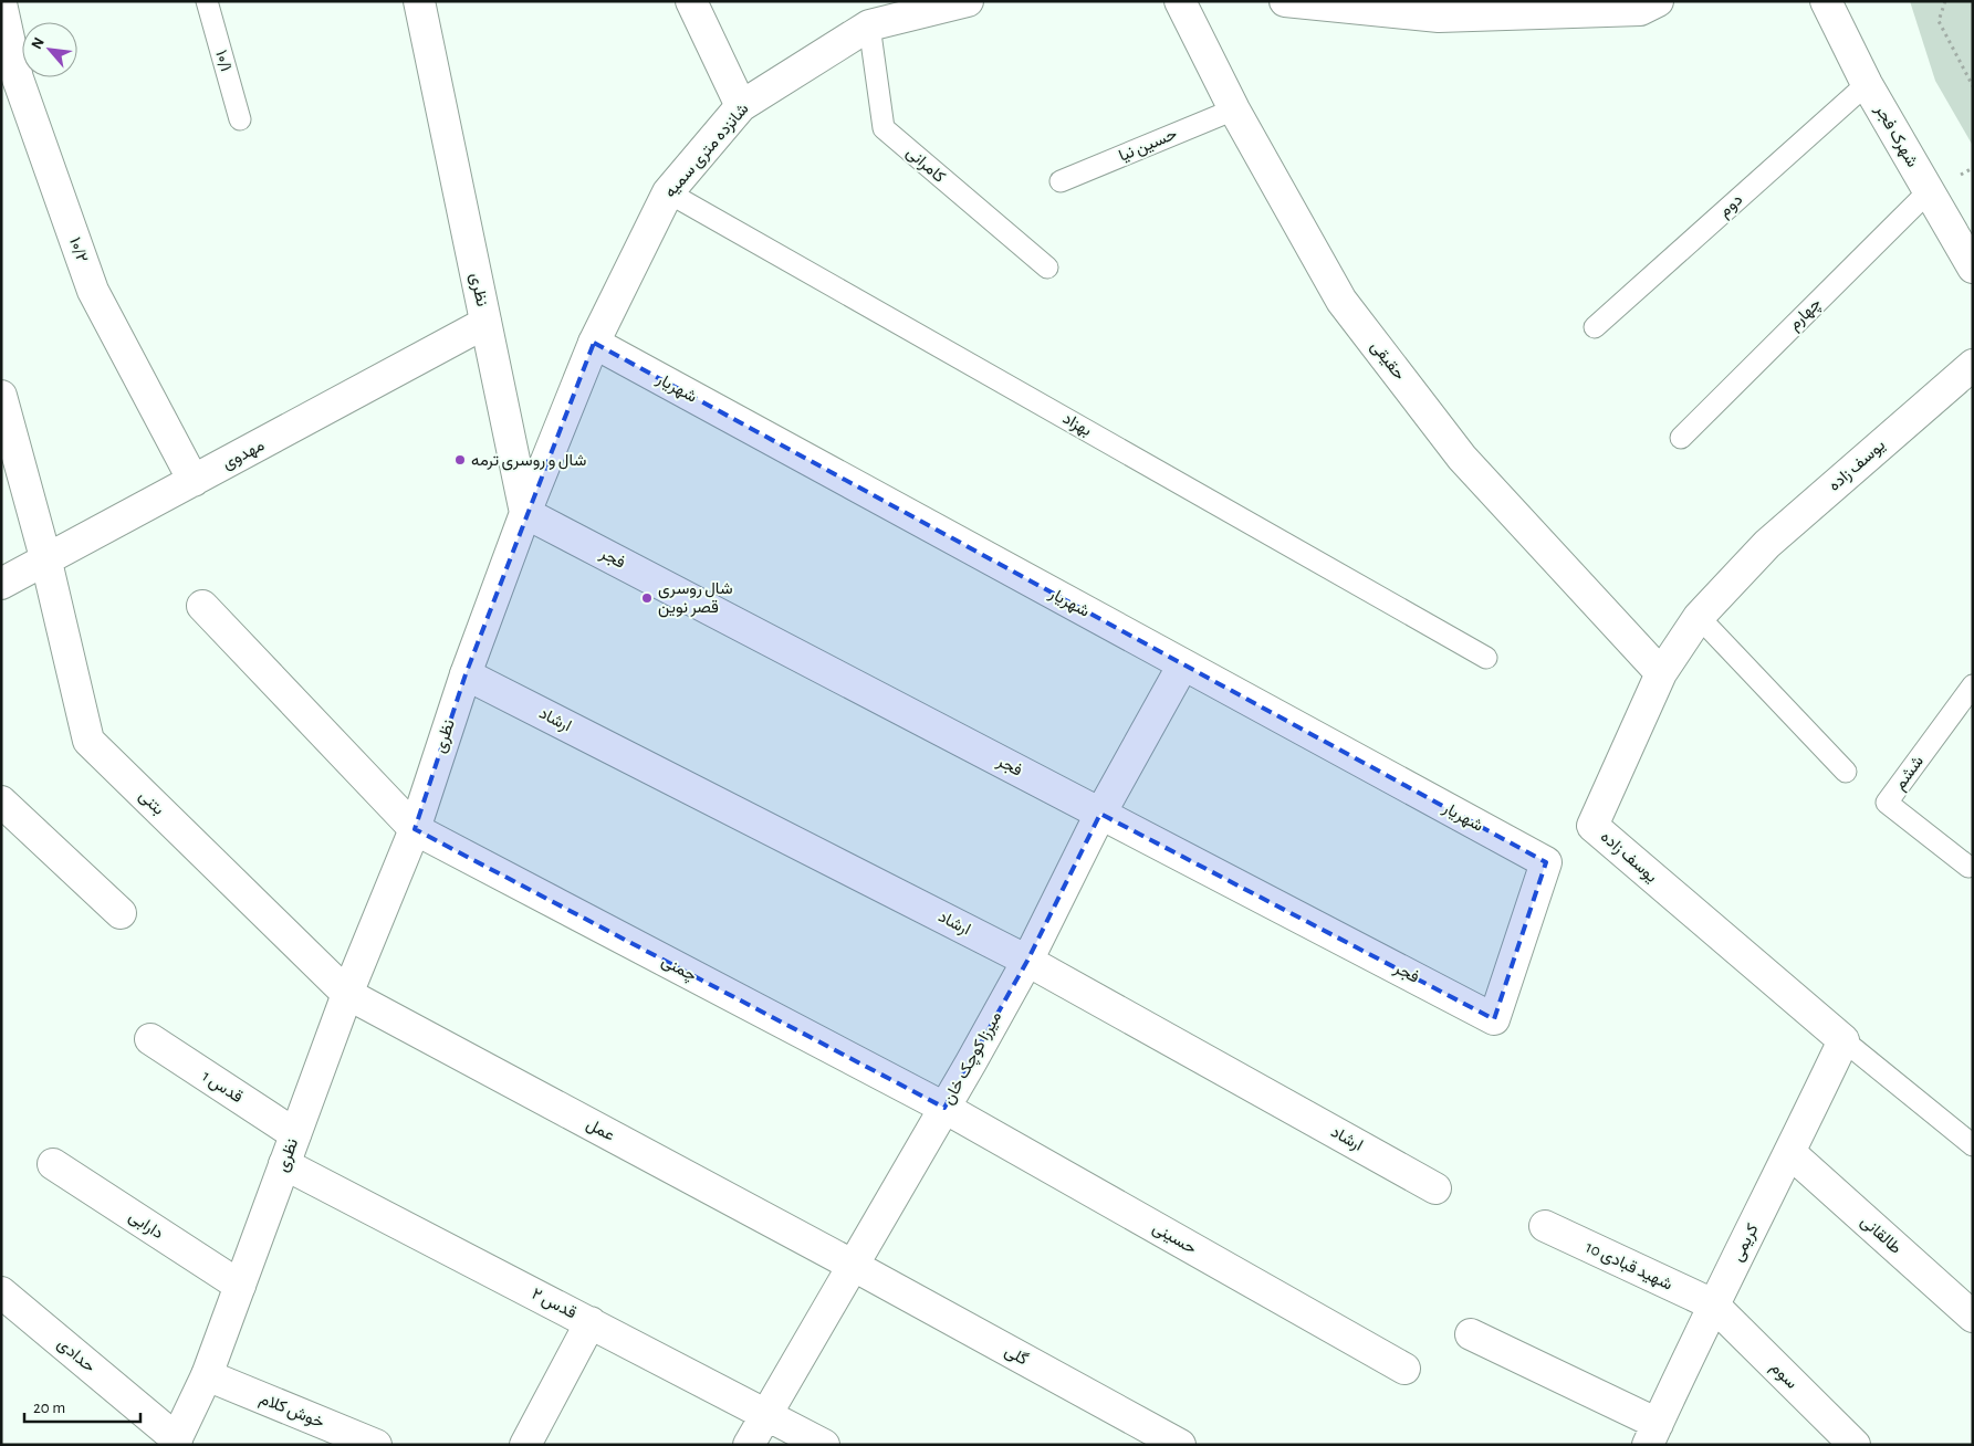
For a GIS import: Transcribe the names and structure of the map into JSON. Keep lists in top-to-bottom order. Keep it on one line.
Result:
{"streets":{"street":["شهرک فجر","شانزده متری سمیه","۱۰/۲","نظری","حقیقی","شهریار","مهدوی","یوسف زاده","فجر","ارشاد","بتنی","چمنی","میرزا کوچک خان","قدس 1","عمل","دارابی","طالقانی","حسینی","کریمی","شهید قبادی 10","قدس ۲","حدادی","گلی","سوم","خوش کلام"],"lane":["۱۰/۱","حسین نیا","کامرانی","دوم","چهارم","بهزاد","ششم"]},"crossings":[["شهرک فجر","دوم"],["شهرک فجر","چهارم"],["حسین نیا","حقیقی"],["شانزده متری سمیه","کامرانی"],["شانزده متری سمیه","نظری"],["شانزده متری سمیه","شهریار"],["شانزده متری سمیه","بهزاد"],["شانزده متری سمیه","فجر"],["۱۰/۲","مهدوی"],["نظری","مهدوی"],["نظری","فجر"],["نظری","ارشاد"],["نظری","بتنی"],["نظری","چمنی"],["نظری","قدس 1"],["نظری","عمل"],["نظری","دارابی"],["نظری","قدس ۲"],["نظری","حدادی"],["نظری","خوش کلام"],["حقیقی","یوسف زاده"],["شهریار","فجر"],["شهریار","میرزا کوچک خان"],["مهدوی","بتنی"],["یوسف زاده","کریمی"],["فجر","میرزا کوچک خان"],["ارشاد","میرزا کوچک خان"],["بتنی","عمل"],["چمنی","میرزا کوچک خان"],["چمنی","حسینی"],["میرزا کوچک خان","عمل"],["میرزا کوچک خان","حسینی"],["میرزا کوچک خان","قدس ۲"],["میرزا کوچک خان","گلی"],["عمل","گلی"],["طالقانی","کریمی"],["کریمی","شهید قبادی 10"],["کریمی","سوم"],["شهید قبادی 10","سوم"]],"places":["شال و روسری ترمه","شال روسری قصر نوین"],"scale_bar":"20 m","north":"top left"}
